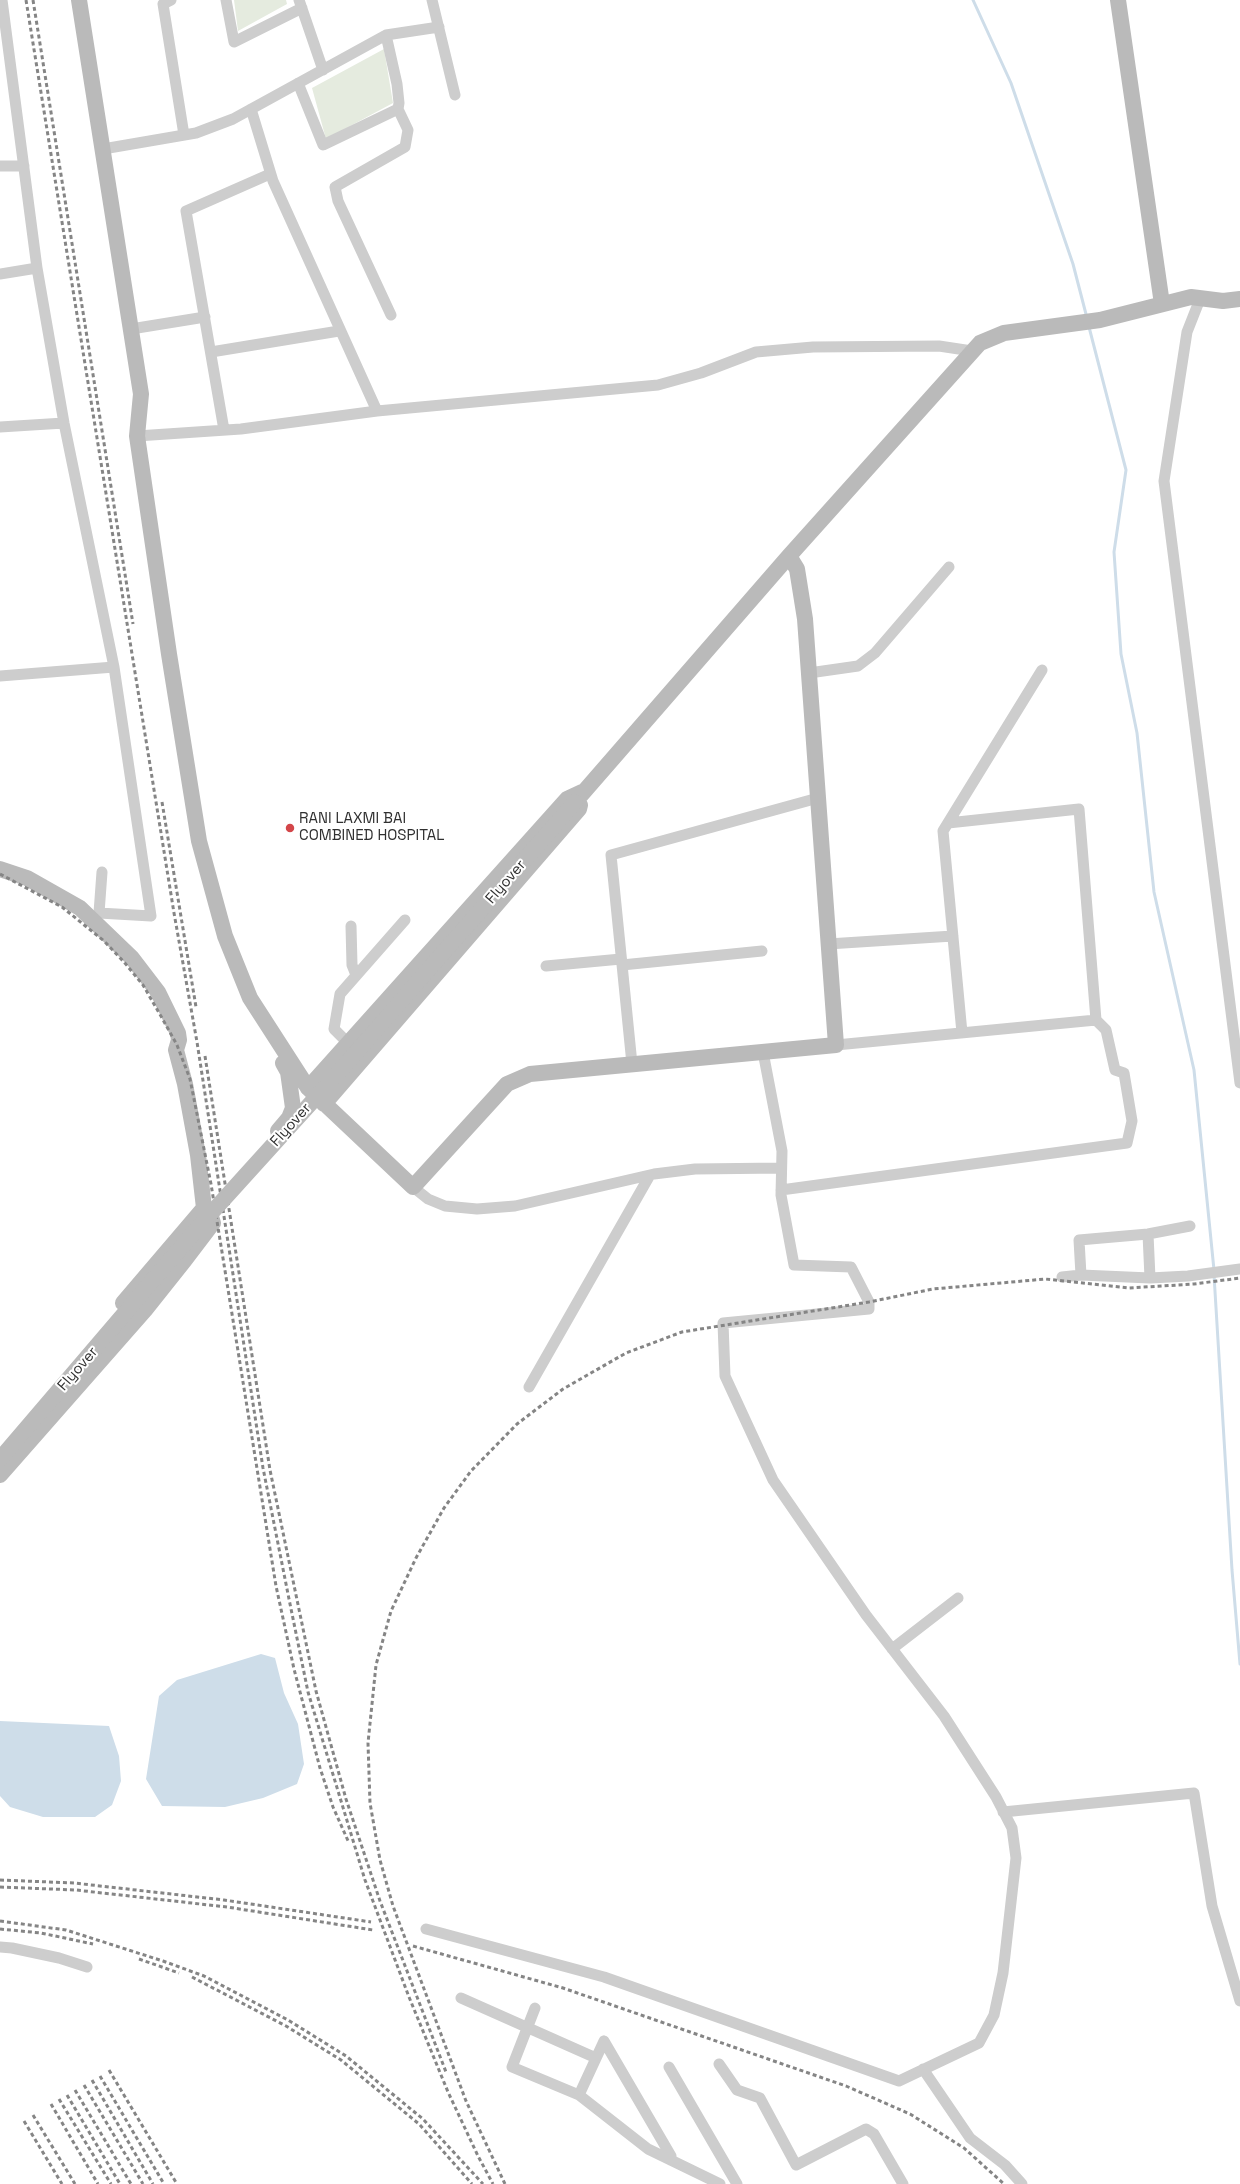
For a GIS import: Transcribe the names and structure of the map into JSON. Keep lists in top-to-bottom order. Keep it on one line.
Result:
{"streets":{"street":["Flyover"]},"places":["RANI LAXMI BAI COMBINED HOSPITAL"]}
